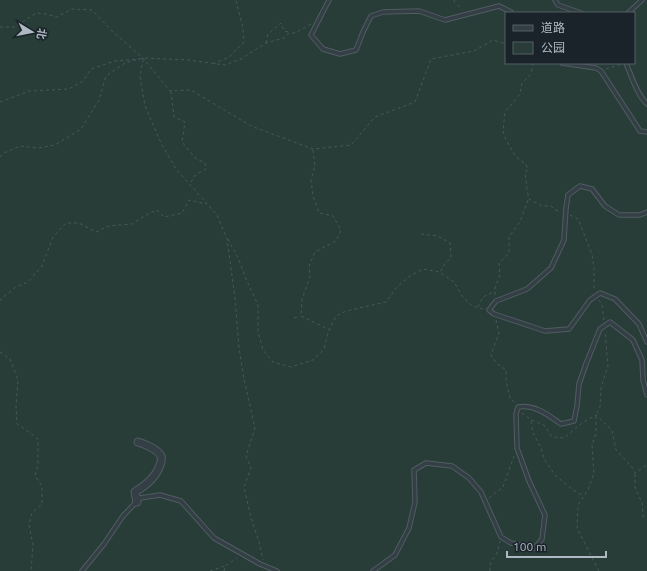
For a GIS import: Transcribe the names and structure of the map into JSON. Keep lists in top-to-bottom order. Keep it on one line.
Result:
{"legend":["道路","公园"],"scale_bar":"100 m","north":"right"}
